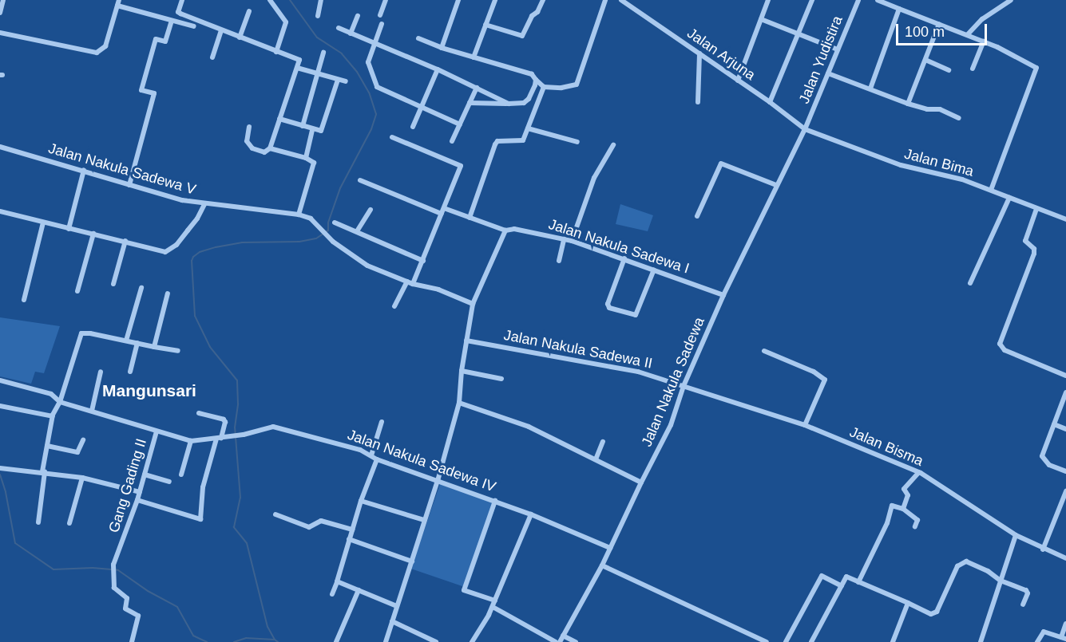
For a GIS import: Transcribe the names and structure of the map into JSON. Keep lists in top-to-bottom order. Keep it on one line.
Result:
{"streets":{"street":["Jalan Arjuna","Jalan Yudistira","Jalan Bima","Jalan Nakula Sadewa V","Jalan Nakula Sadewa I","Jalan Nakula Sadewa II","Jalan Nakula Sadewa","Jalan Bisma","Jalan Nakula Sadewa IV","Gang Gading II"]},"crossings":[["Jalan Arjuna","Jalan Yudistira"],["Jalan Arjuna","Jalan Bima"],["Jalan Arjuna","Jalan Nakula Sadewa"],["Jalan Yudistira","Jalan Bima"],["Jalan Yudistira","Jalan Nakula Sadewa"],["Jalan Bima","Jalan Nakula Sadewa"],["Jalan Nakula Sadewa I","Jalan Nakula Sadewa"],["Jalan Nakula Sadewa II","Jalan Nakula Sadewa"],["Jalan Nakula Sadewa II","Jalan Bisma"],["Jalan Nakula Sadewa","Jalan Bisma"],["Jalan Nakula Sadewa","Jalan Nakula Sadewa IV"],["Jalan Nakula Sadewa IV","Gang Gading II"]],"districts":["Mangunsari"],"scale_bar":"100 m"}
